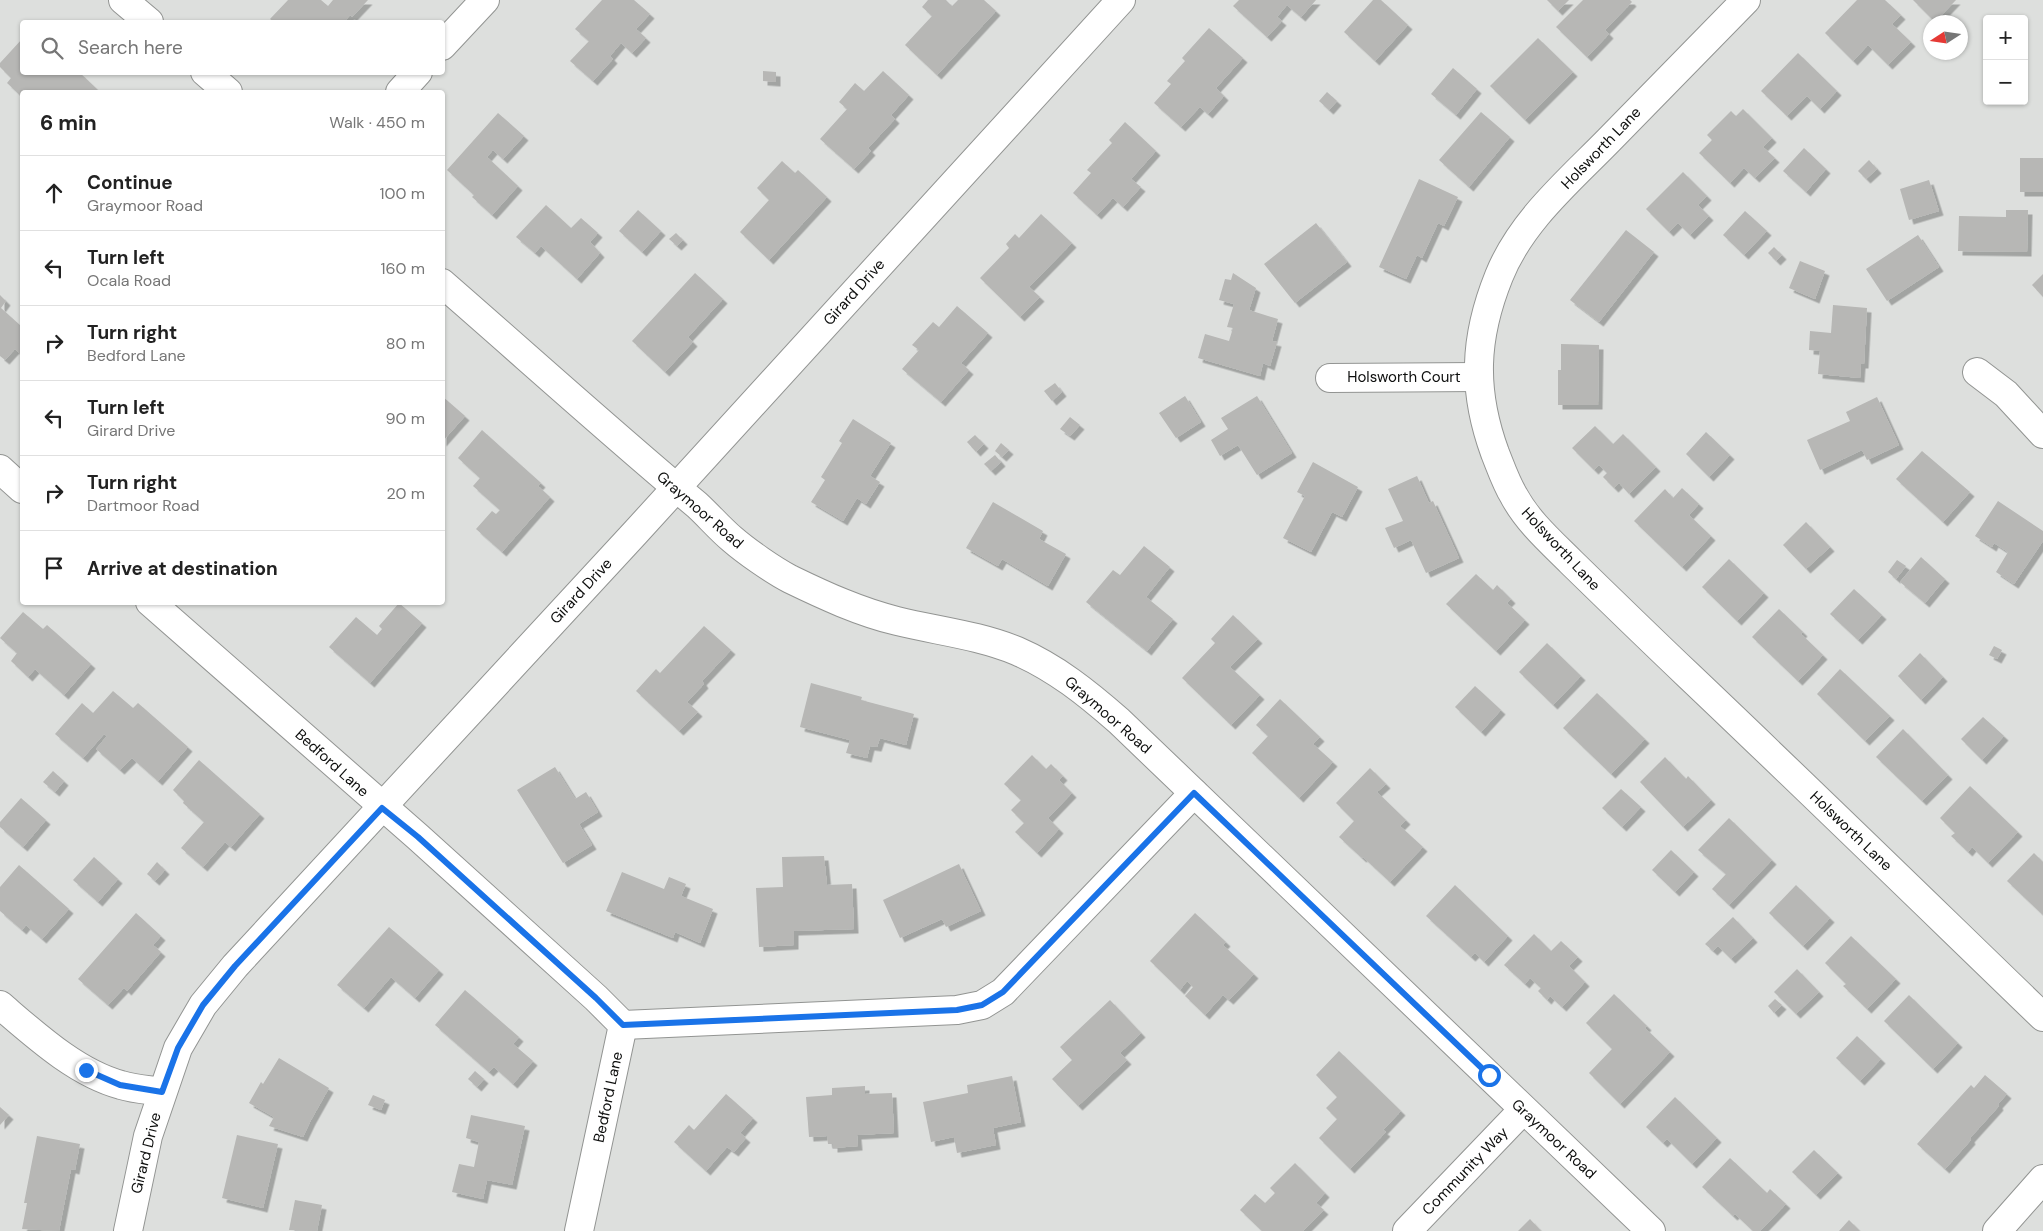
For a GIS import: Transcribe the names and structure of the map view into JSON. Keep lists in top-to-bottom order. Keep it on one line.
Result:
{"streets":{"street":["Holsworth Lane","Girard Drive","Holsworth Court","Graymoor Road","Bedford Lane","Community Way"]},"crossings":[["Holsworth Lane","Holsworth Court"],["Girard Drive","Graymoor Road"],["Girard Drive","Bedford Lane"],["Graymoor Road","Community Way"]],"north":"left","page":{"map_buttons":["+","−"],"search":"Search here","heading":["6 min","Walk · 450 m"],"list":[["Continue","Graymoor Road","100 m"],["Turn left","Ocala Road","160 m"],["Turn right","Bedford Lane","80 m"],["Turn left","Girard Drive","90 m"],["Turn right","Dartmoor Road","20 m"],"Arrive at destination"]}}
